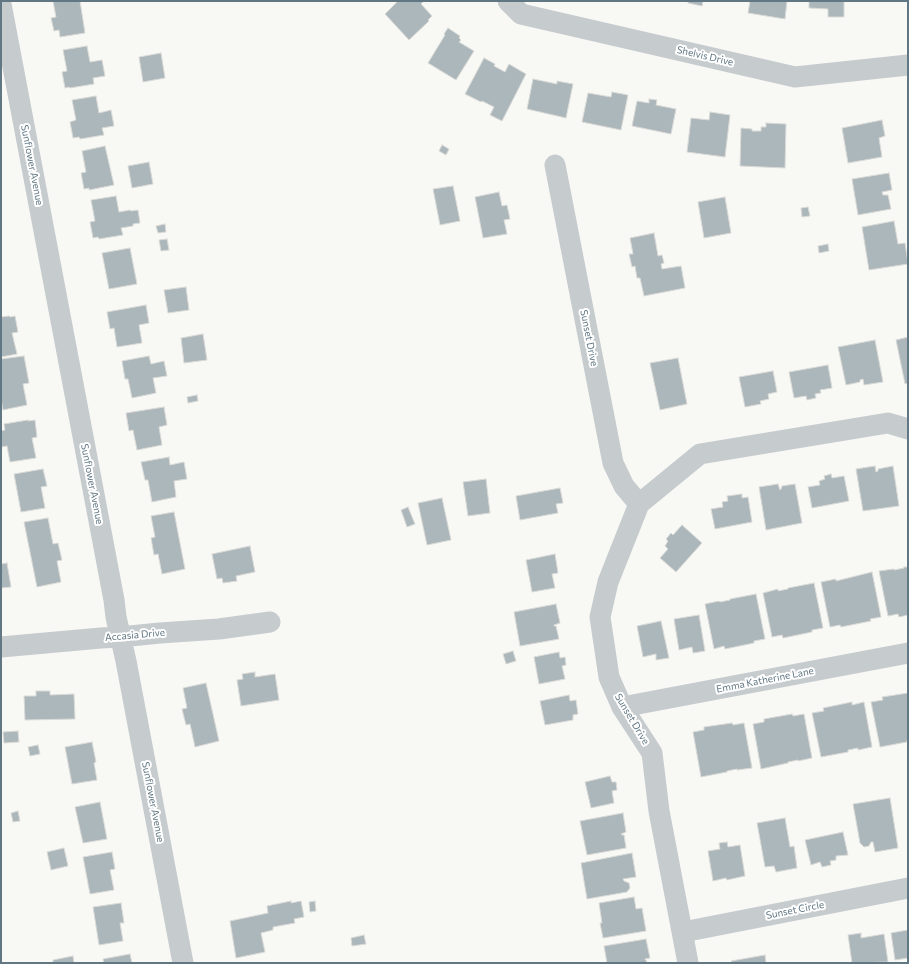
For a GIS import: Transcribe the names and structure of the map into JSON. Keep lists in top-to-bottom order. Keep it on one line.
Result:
{"streets":{"street":["Shelvis Drive","Sunflower Avenue","Sunset Drive","Accasia Drive","Emma Katherine Lane","Sunset Circle"]},"crossings":[["Sunflower Avenue","Accasia Drive"],["Sunset Drive","Emma Katherine Lane"],["Sunset Drive","Sunset Circle"]]}
